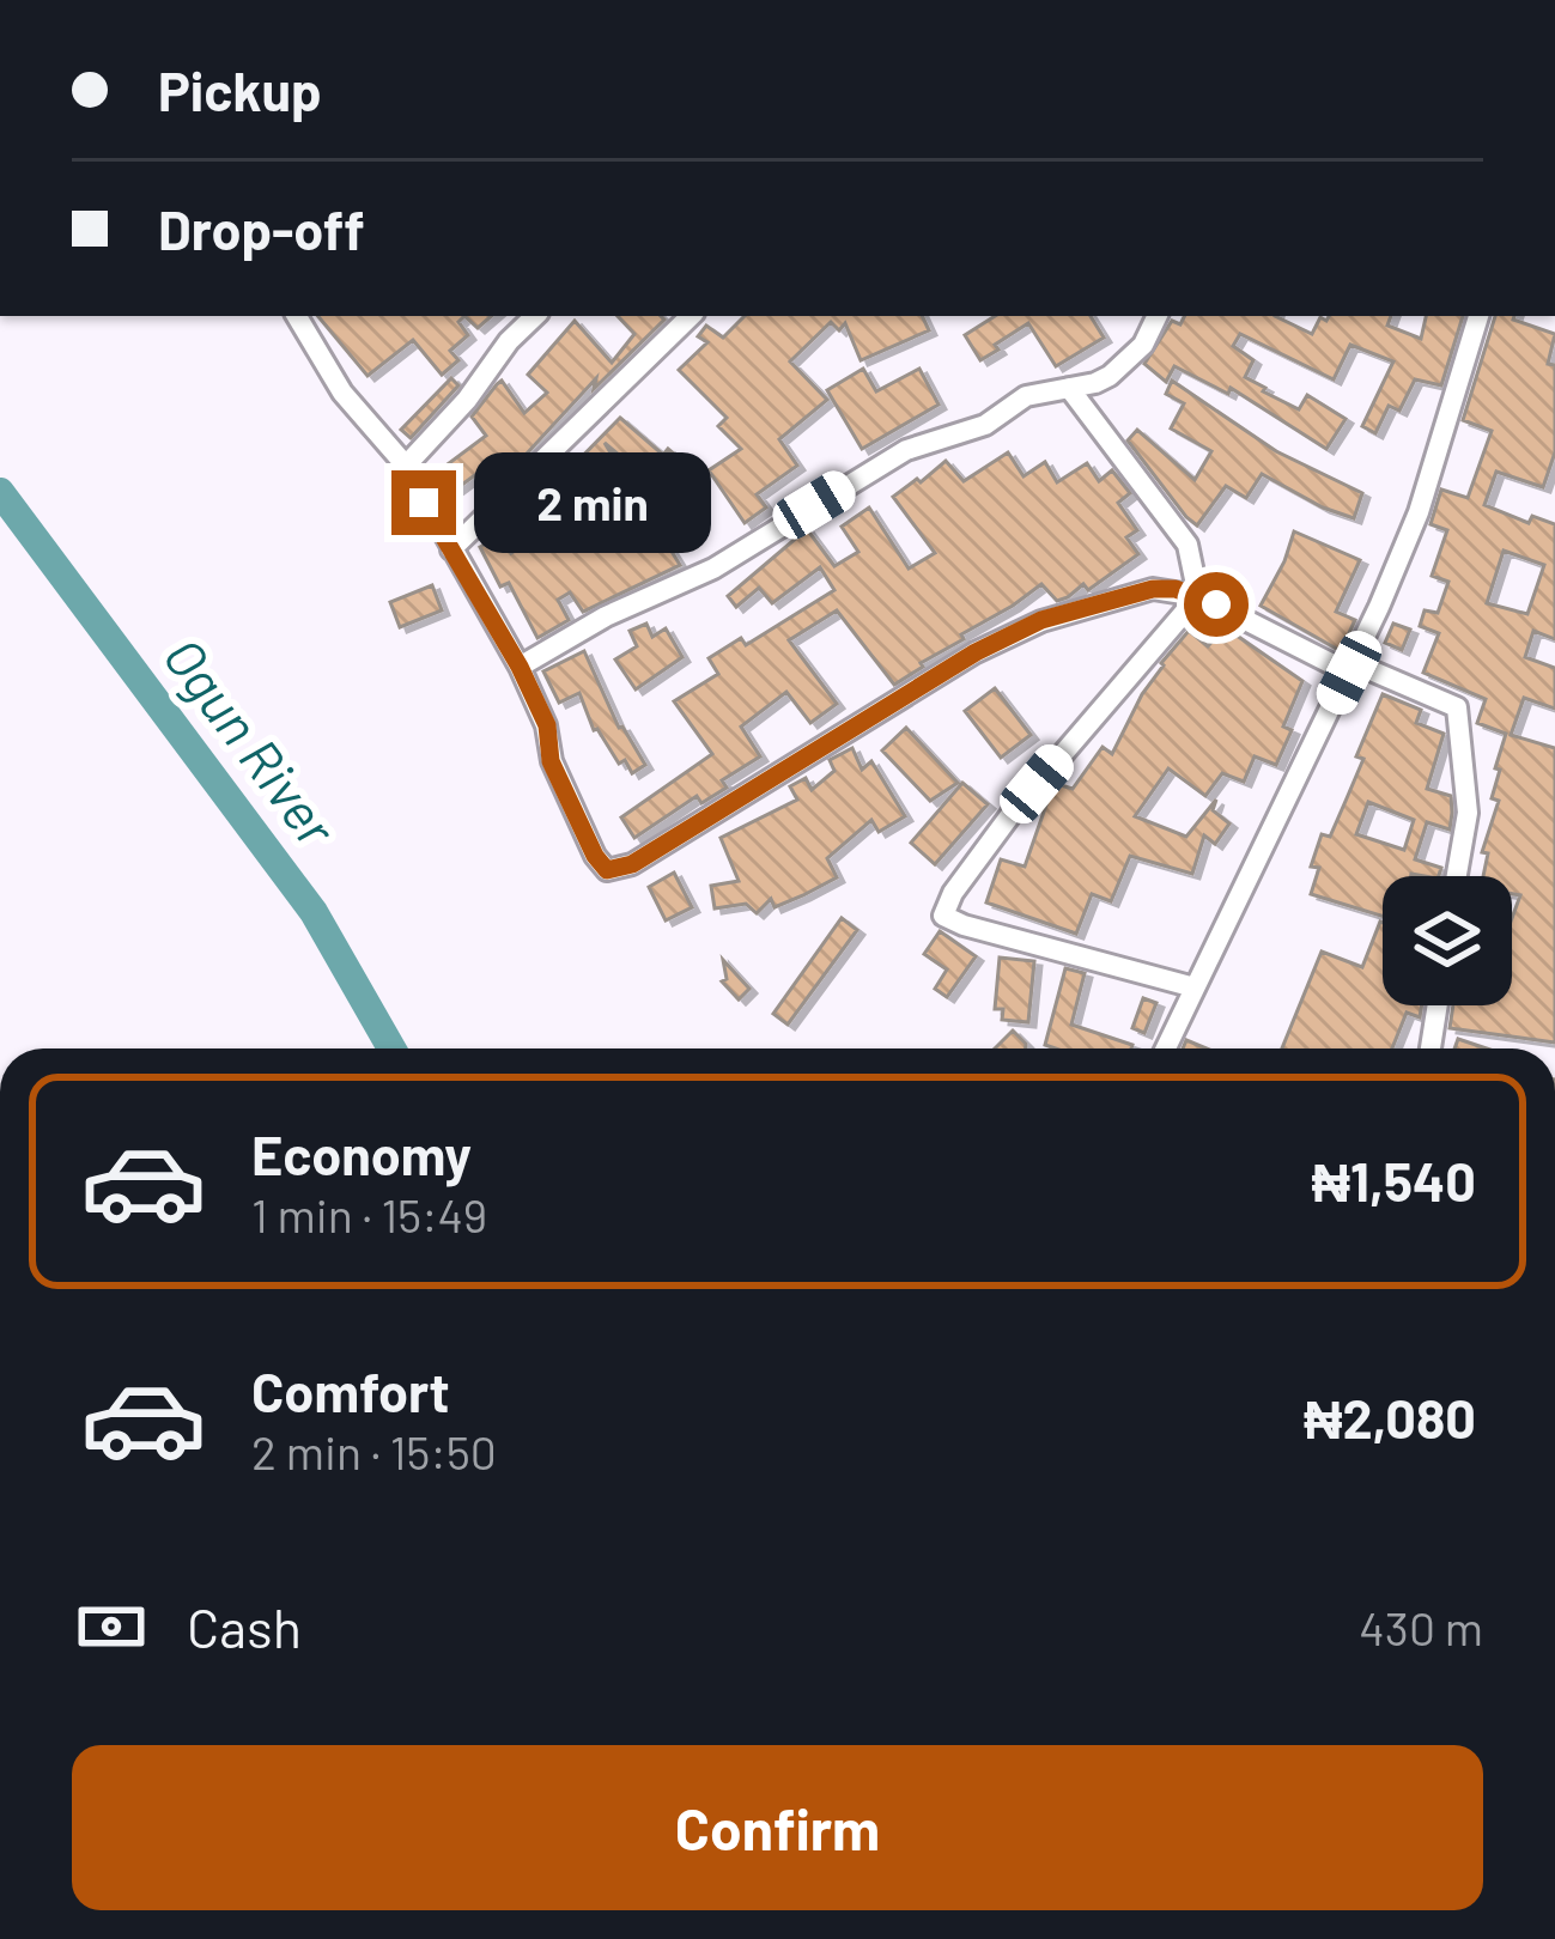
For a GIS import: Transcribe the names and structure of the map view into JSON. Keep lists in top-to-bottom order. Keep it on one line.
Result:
{"water":["Ogun River"],"page":{"banner":["Pickup","Drop-off"],"bubble":"2 min","list":[{"name":"Economy","note":"1 min · 15:49","value":"₦1,540"},{"name":"Comfort","note":"2 min · 15:50","value":"₦2,080"}],"pay":["Cash","430 m"],"buttons":"Confirm"}}
